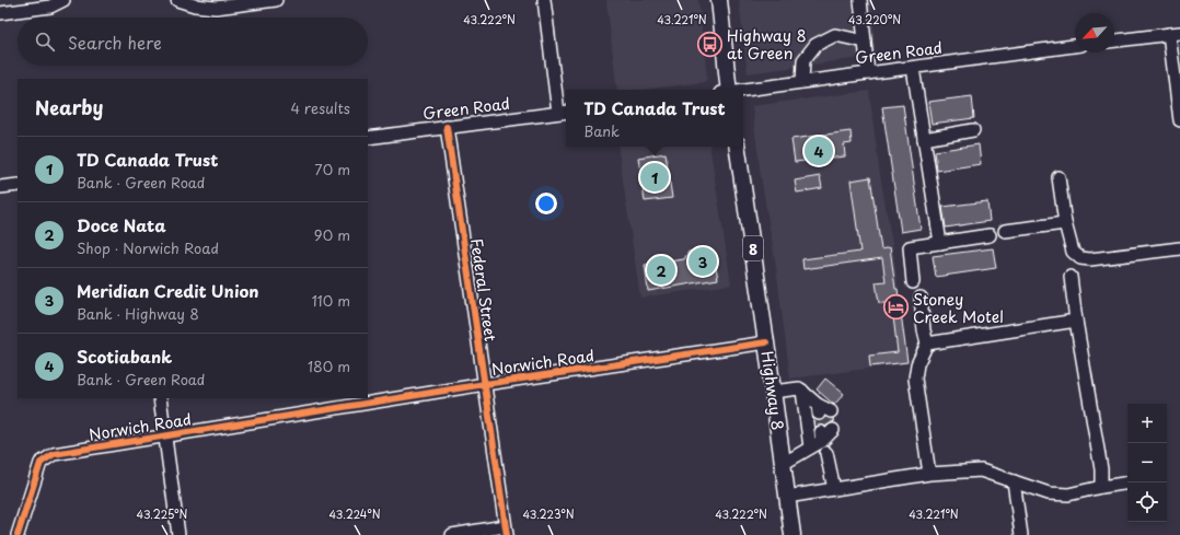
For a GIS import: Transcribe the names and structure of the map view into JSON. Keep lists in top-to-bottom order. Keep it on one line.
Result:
{"streets":{"main road":["8","Highway 8"],"street":["Green Road","Federal Street","Norwich Road"]},"crossings":[["Green Road","Federal Street"],["Federal Street","Norwich Road"],["Norwich Road","Highway 8"]],"places":{"bus stop":["Highway 8 at Green"],"hotel":["Stoney Creek Motel"]},"north":"bottom left","page":{"search":"Search here","heading":["Nearby","4 results"],"popup":["TD Canada Trust","Bank"],"pins":["4","1","3","2"],"list":[{"mark":"1","name":"TD Canada Trust","note":"Bank · Green Road","value":"70 m"},{"mark":"2","name":"Doce Nata","note":"Shop · Norwich Road","value":"90 m"},{"mark":"3","name":"Meridian Credit Union","note":"Bank · Highway 8","value":"110 m"},{"mark":"4","name":"Scotiabank","note":"Bank · Green Road","value":"180 m"}],"map_buttons":["+","−"]},"coordinates":["43.222°N","43.221°N","43.220°N","43.225°N","43.224°N","43.223°N"]}
